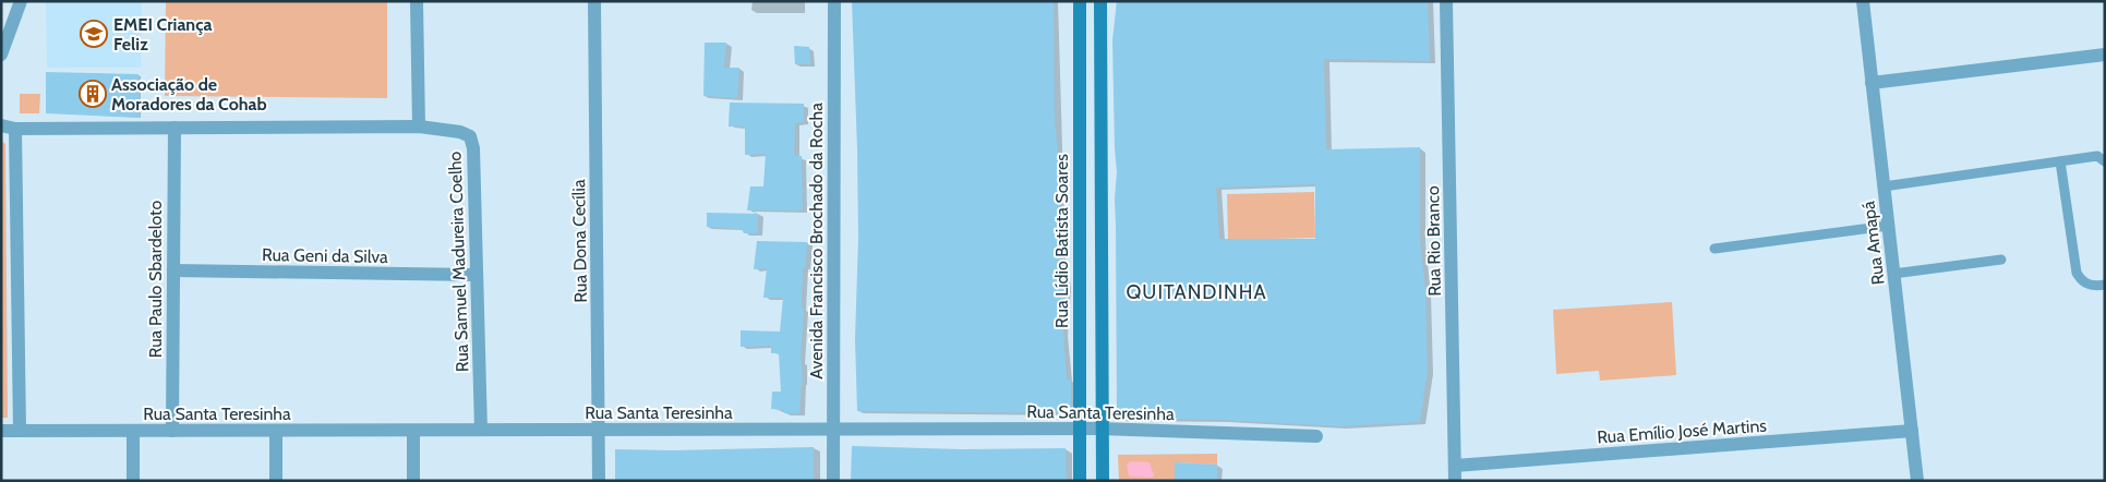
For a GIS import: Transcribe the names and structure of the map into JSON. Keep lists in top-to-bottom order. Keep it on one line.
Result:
{"streets":{"main road":["Rua Lídio Batista Soares"],"street":["Rua Dona Cecília","Avenida Francisco Brochado da Rocha","Rua Rio Branco","Rua Amapá","Rua Geni da Silva","Rua Samuel Madureira Coelho","Rua Paulo Sbardeloto","Rua Santa Teresinha","Rua Emílio José Martins"]},"crossings":[["Rua Dona Cecília","Rua Santa Teresinha"],["Avenida Francisco Brochado da Rocha","Rua Santa Teresinha"],["Rua Lídio Batista Soares","Rua Santa Teresinha"],["Rua Rio Branco","Rua Emílio José Martins"],["Rua Amapá","Rua Emílio José Martins"],["Rua Geni da Silva","Rua Samuel Madureira Coelho"],["Rua Geni da Silva","Rua Paulo Sbardeloto"],["Rua Samuel Madureira Coelho","Rua Paulo Sbardeloto"],["Rua Samuel Madureira Coelho","Rua Santa Teresinha"],["Rua Paulo Sbardeloto","Rua Santa Teresinha"]],"districts":["QUITANDINHA"],"places":{"school or university":["EMEI Criança Feliz"],"building":["Associação de Moradores da Cohab"]}}
